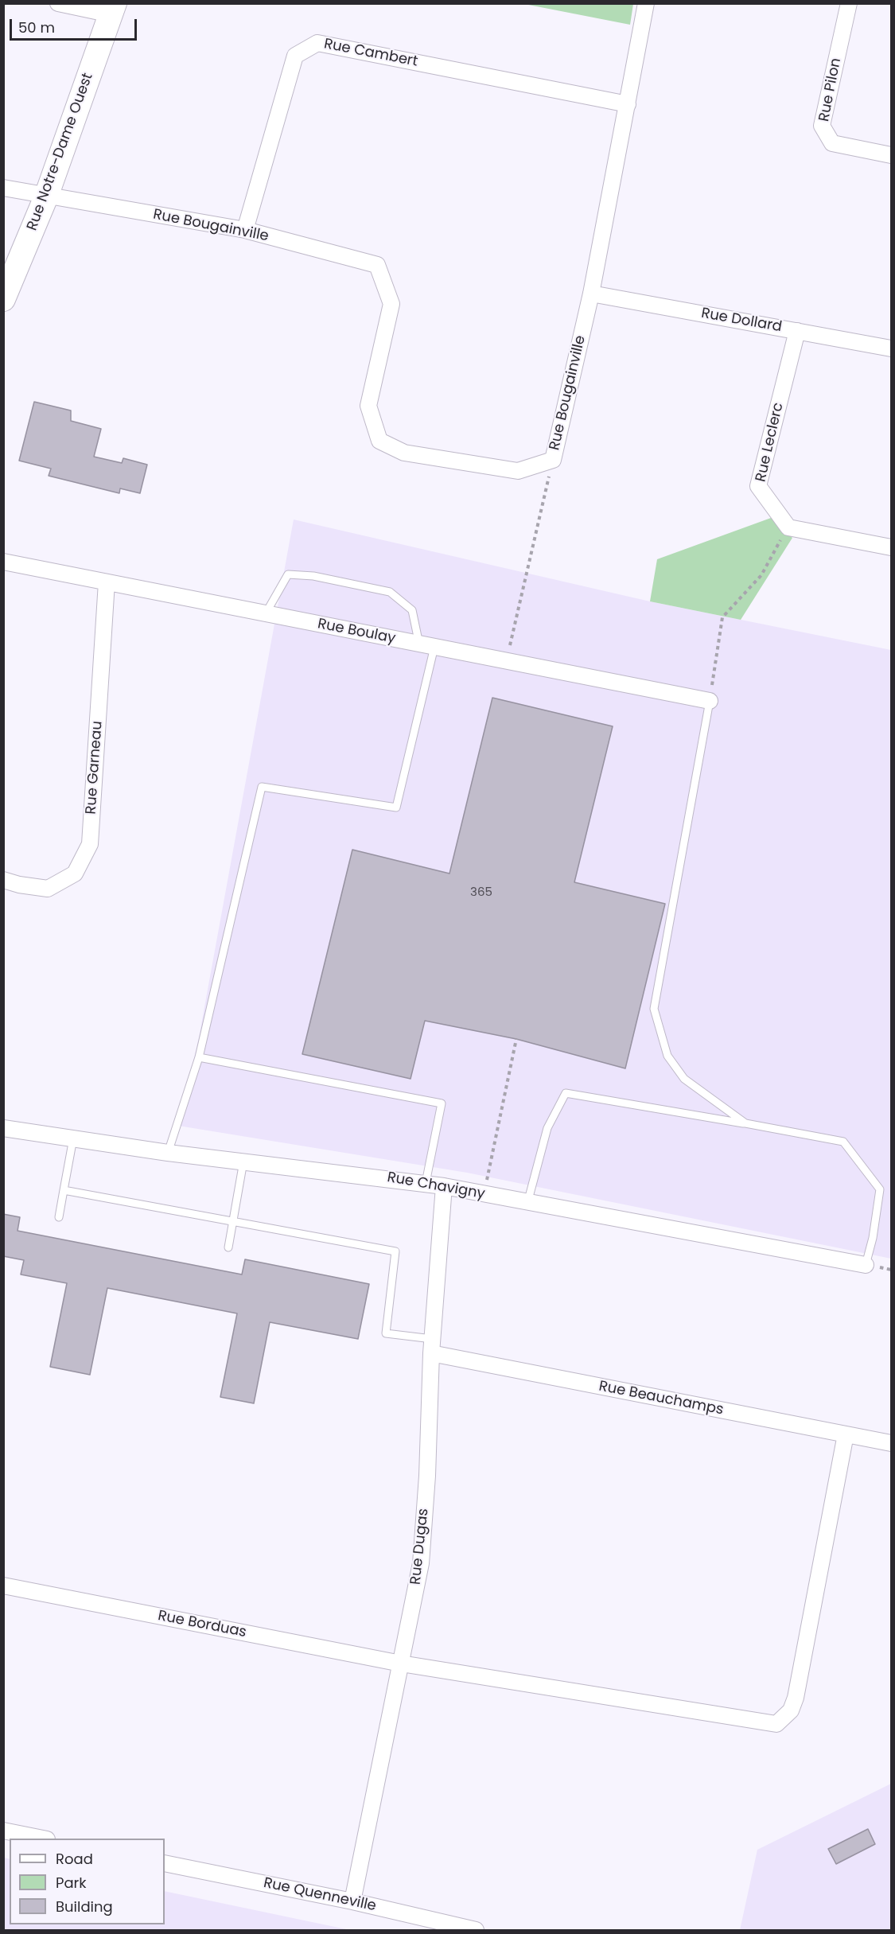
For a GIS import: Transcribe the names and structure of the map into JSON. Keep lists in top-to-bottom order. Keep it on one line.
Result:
{"streets":{"main road":["Rue Notre-Dame Ouest"],"street":["Rue Cambert","Rue Pilon","Rue Bougainville","Rue Dollard","Rue Leclerc","Rue Boulay","Rue Garneau","Rue Chavigny","Rue Beauchamps","Rue Dugas","Rue Borduas","Rue Quenneville"]},"crossings":[["Rue Cambert","Rue Bougainville"],["Rue Notre-Dame Ouest","Rue Bougainville"],["Rue Bougainville","Rue Dollard"],["Rue Dollard","Rue Leclerc"],["Rue Boulay","Rue Garneau"],["Rue Chavigny","Rue Dugas"],["Rue Beauchamps","Rue Dugas"],["Rue Beauchamps","Rue Borduas"],["Rue Dugas","Rue Borduas"],["Rue Dugas","Rue Quenneville"]],"house_numbers":["365"],"legend":["Road","Park","Building"],"scale_bar":"50 m"}
